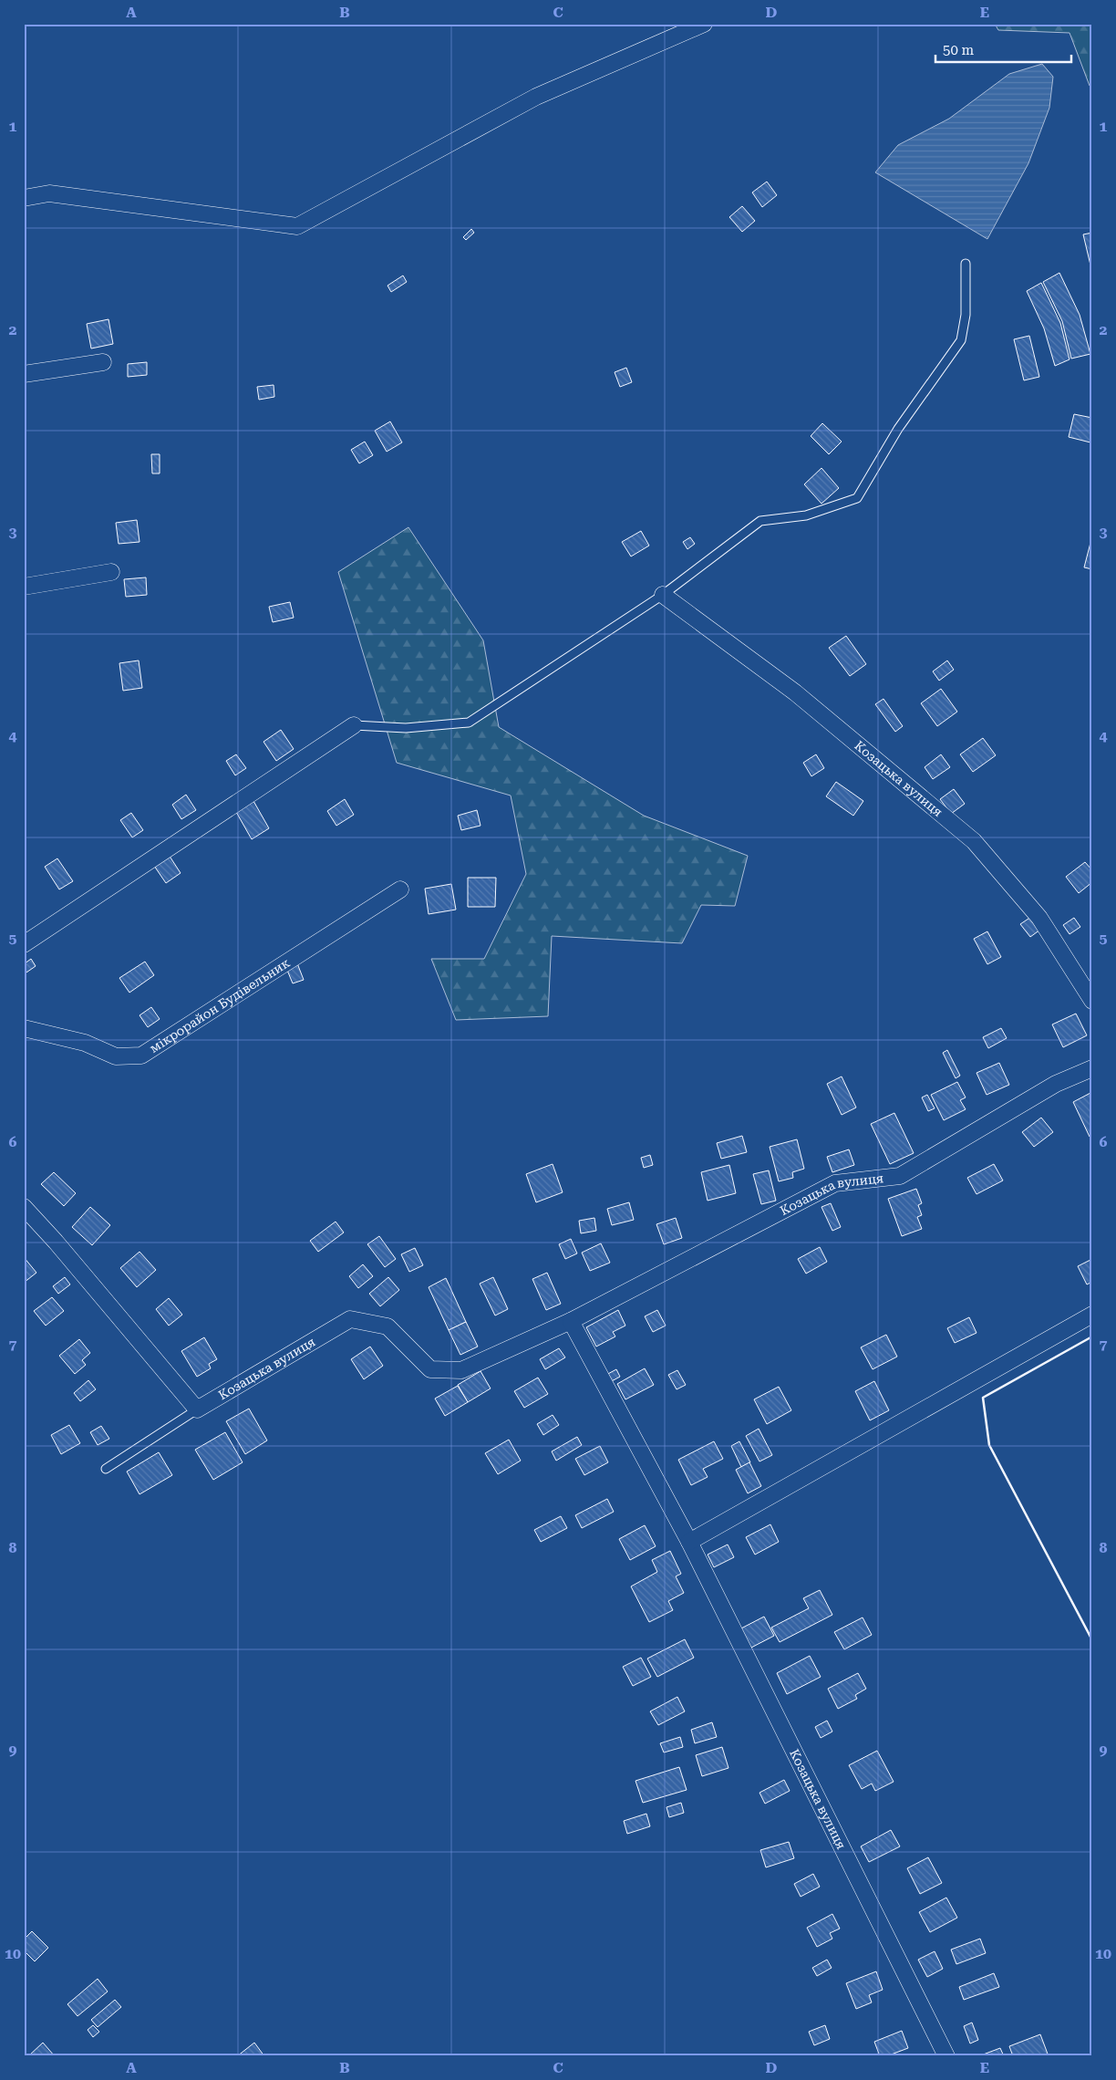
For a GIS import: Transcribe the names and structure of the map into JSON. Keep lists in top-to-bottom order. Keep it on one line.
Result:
{"streets":{"street":["Козацька вулиця","мікрорайон Будівельник"]},"scale_bar":"50 m","grid":{"columns":["A","B","C","D","E"],"rows":["1","2","3","4","5","6","7","8","9","10"]}}
